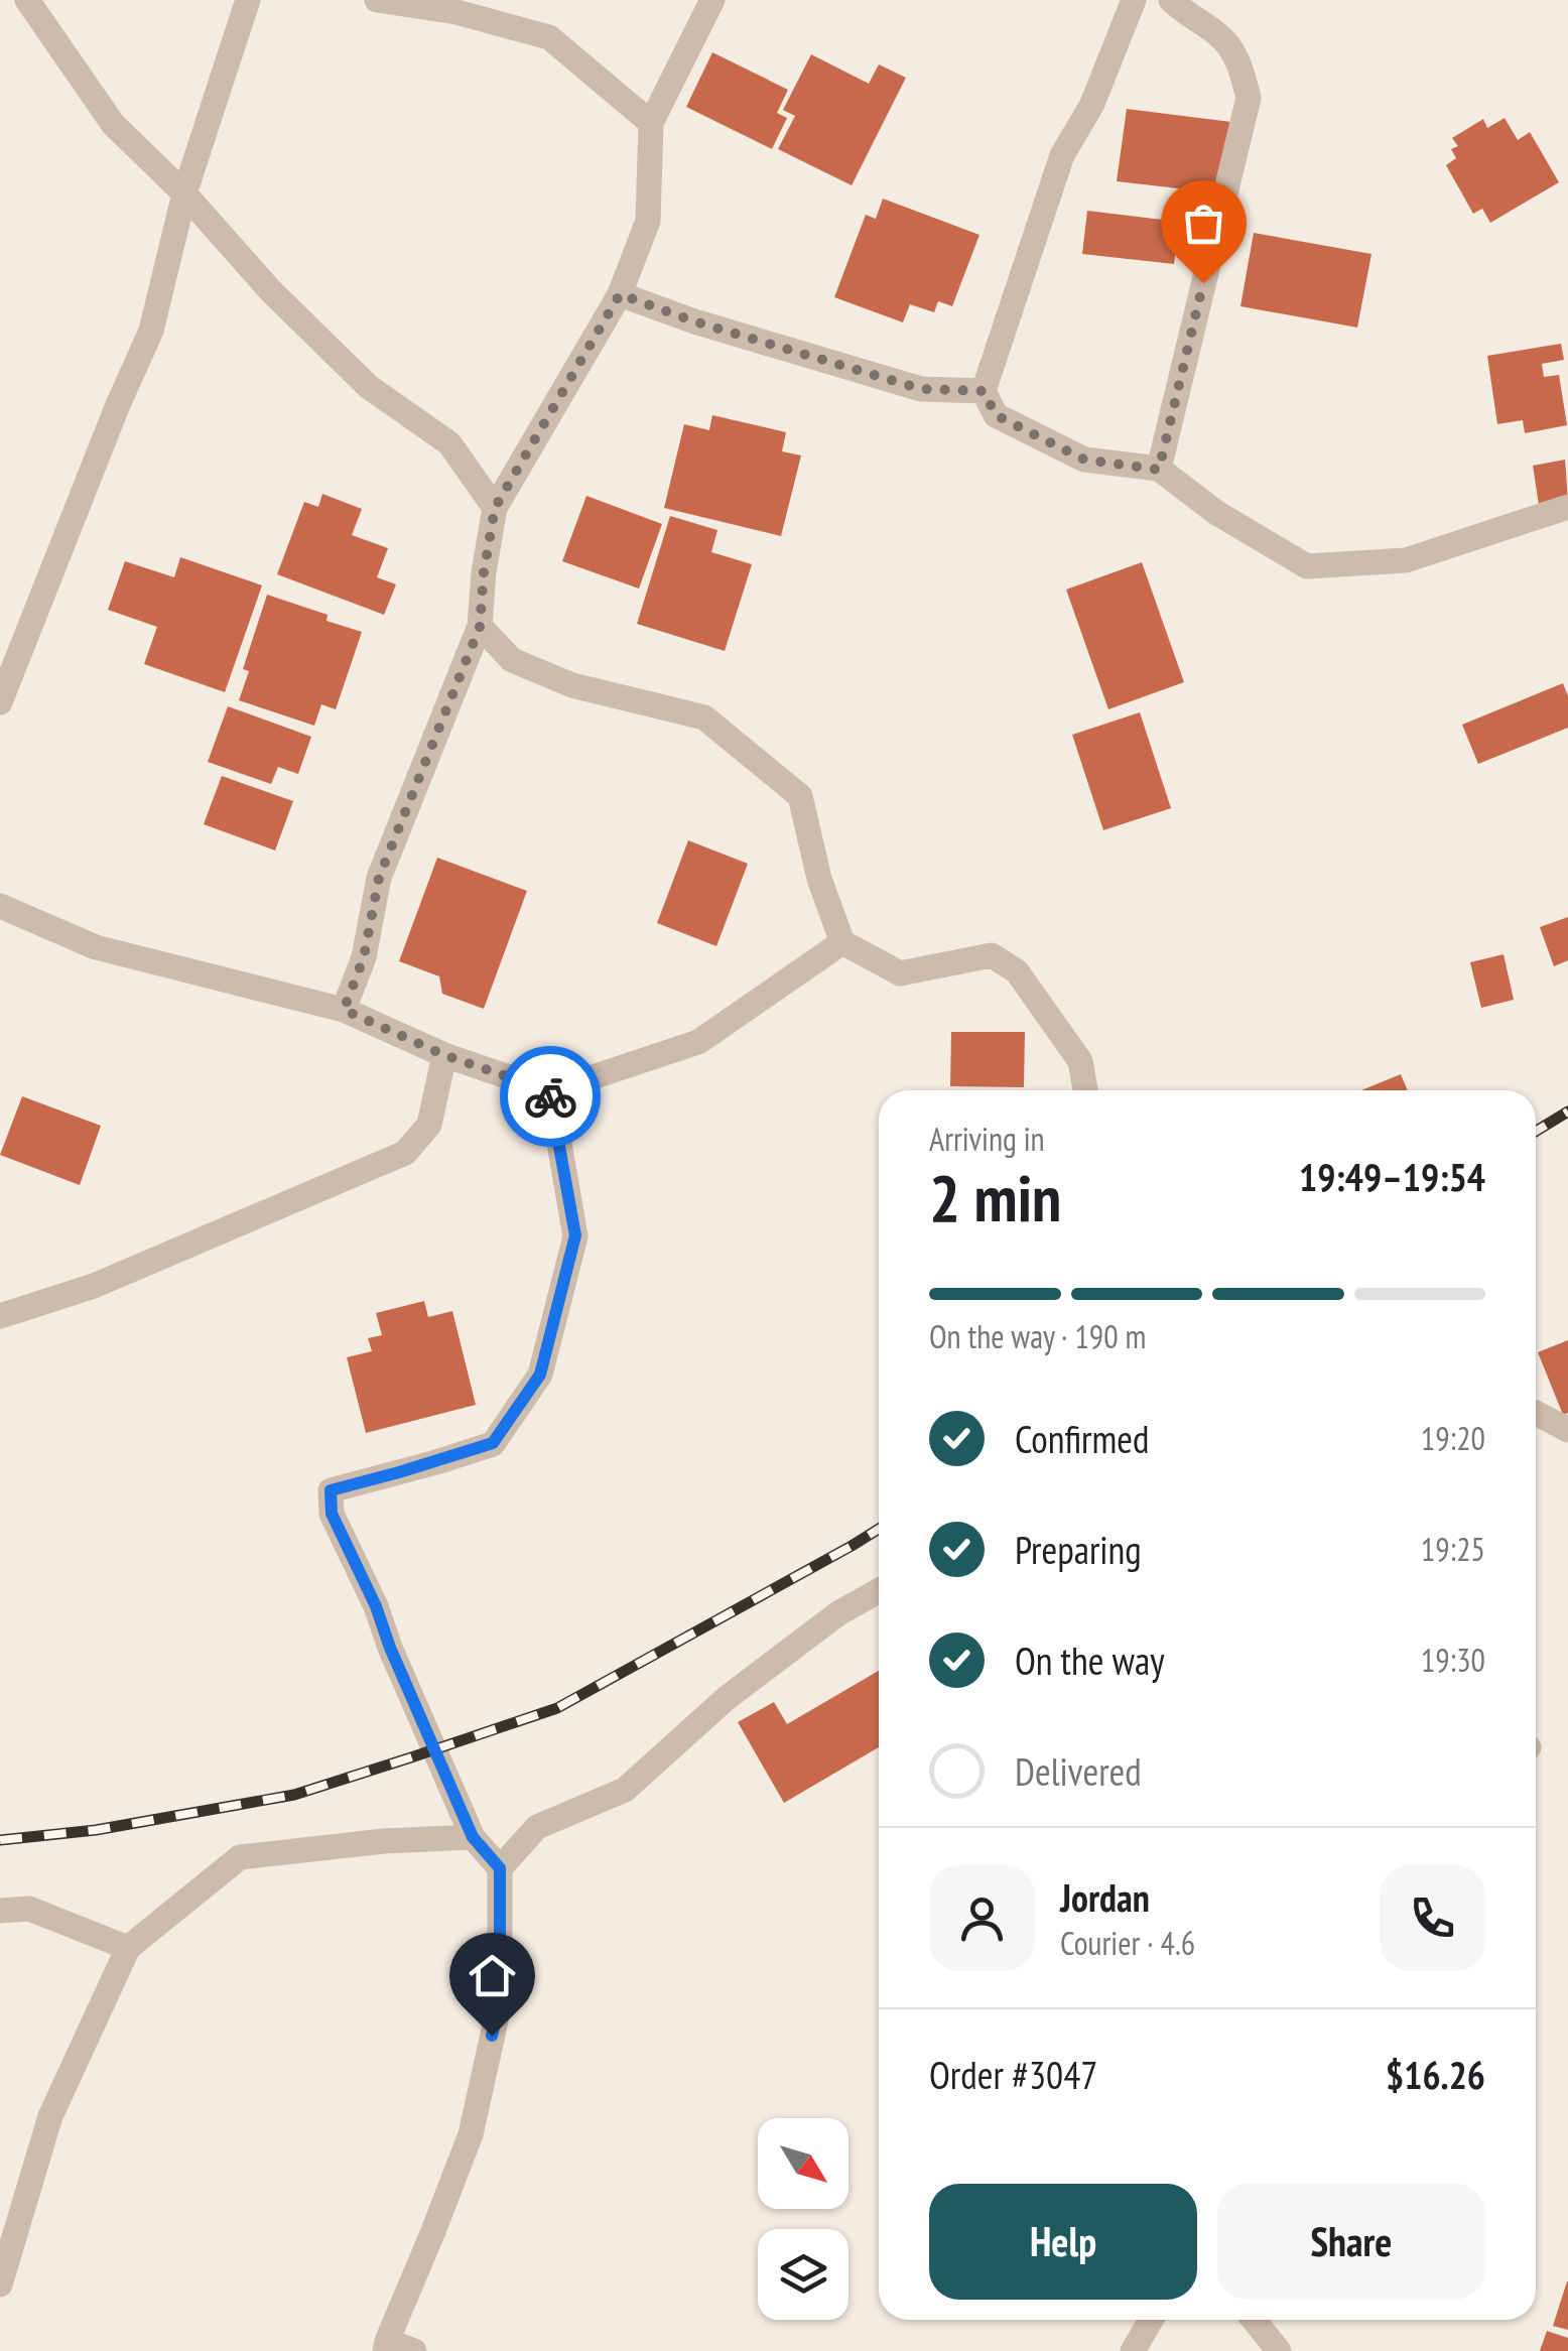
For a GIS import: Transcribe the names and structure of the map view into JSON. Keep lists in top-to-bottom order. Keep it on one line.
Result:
{"north":"bottom right","page":{"heading":["2 min","Arriving in","19:49–19:54"],"panel":["Jordan","Courier · 4.6","Order #3047","$16.26"],"bar":"On the way · 190 m","list":[["Confirmed","19:20"],["Preparing","19:25"],["On the way","19:30"],"Delivered"],"buttons":["Help","Share"]}}
